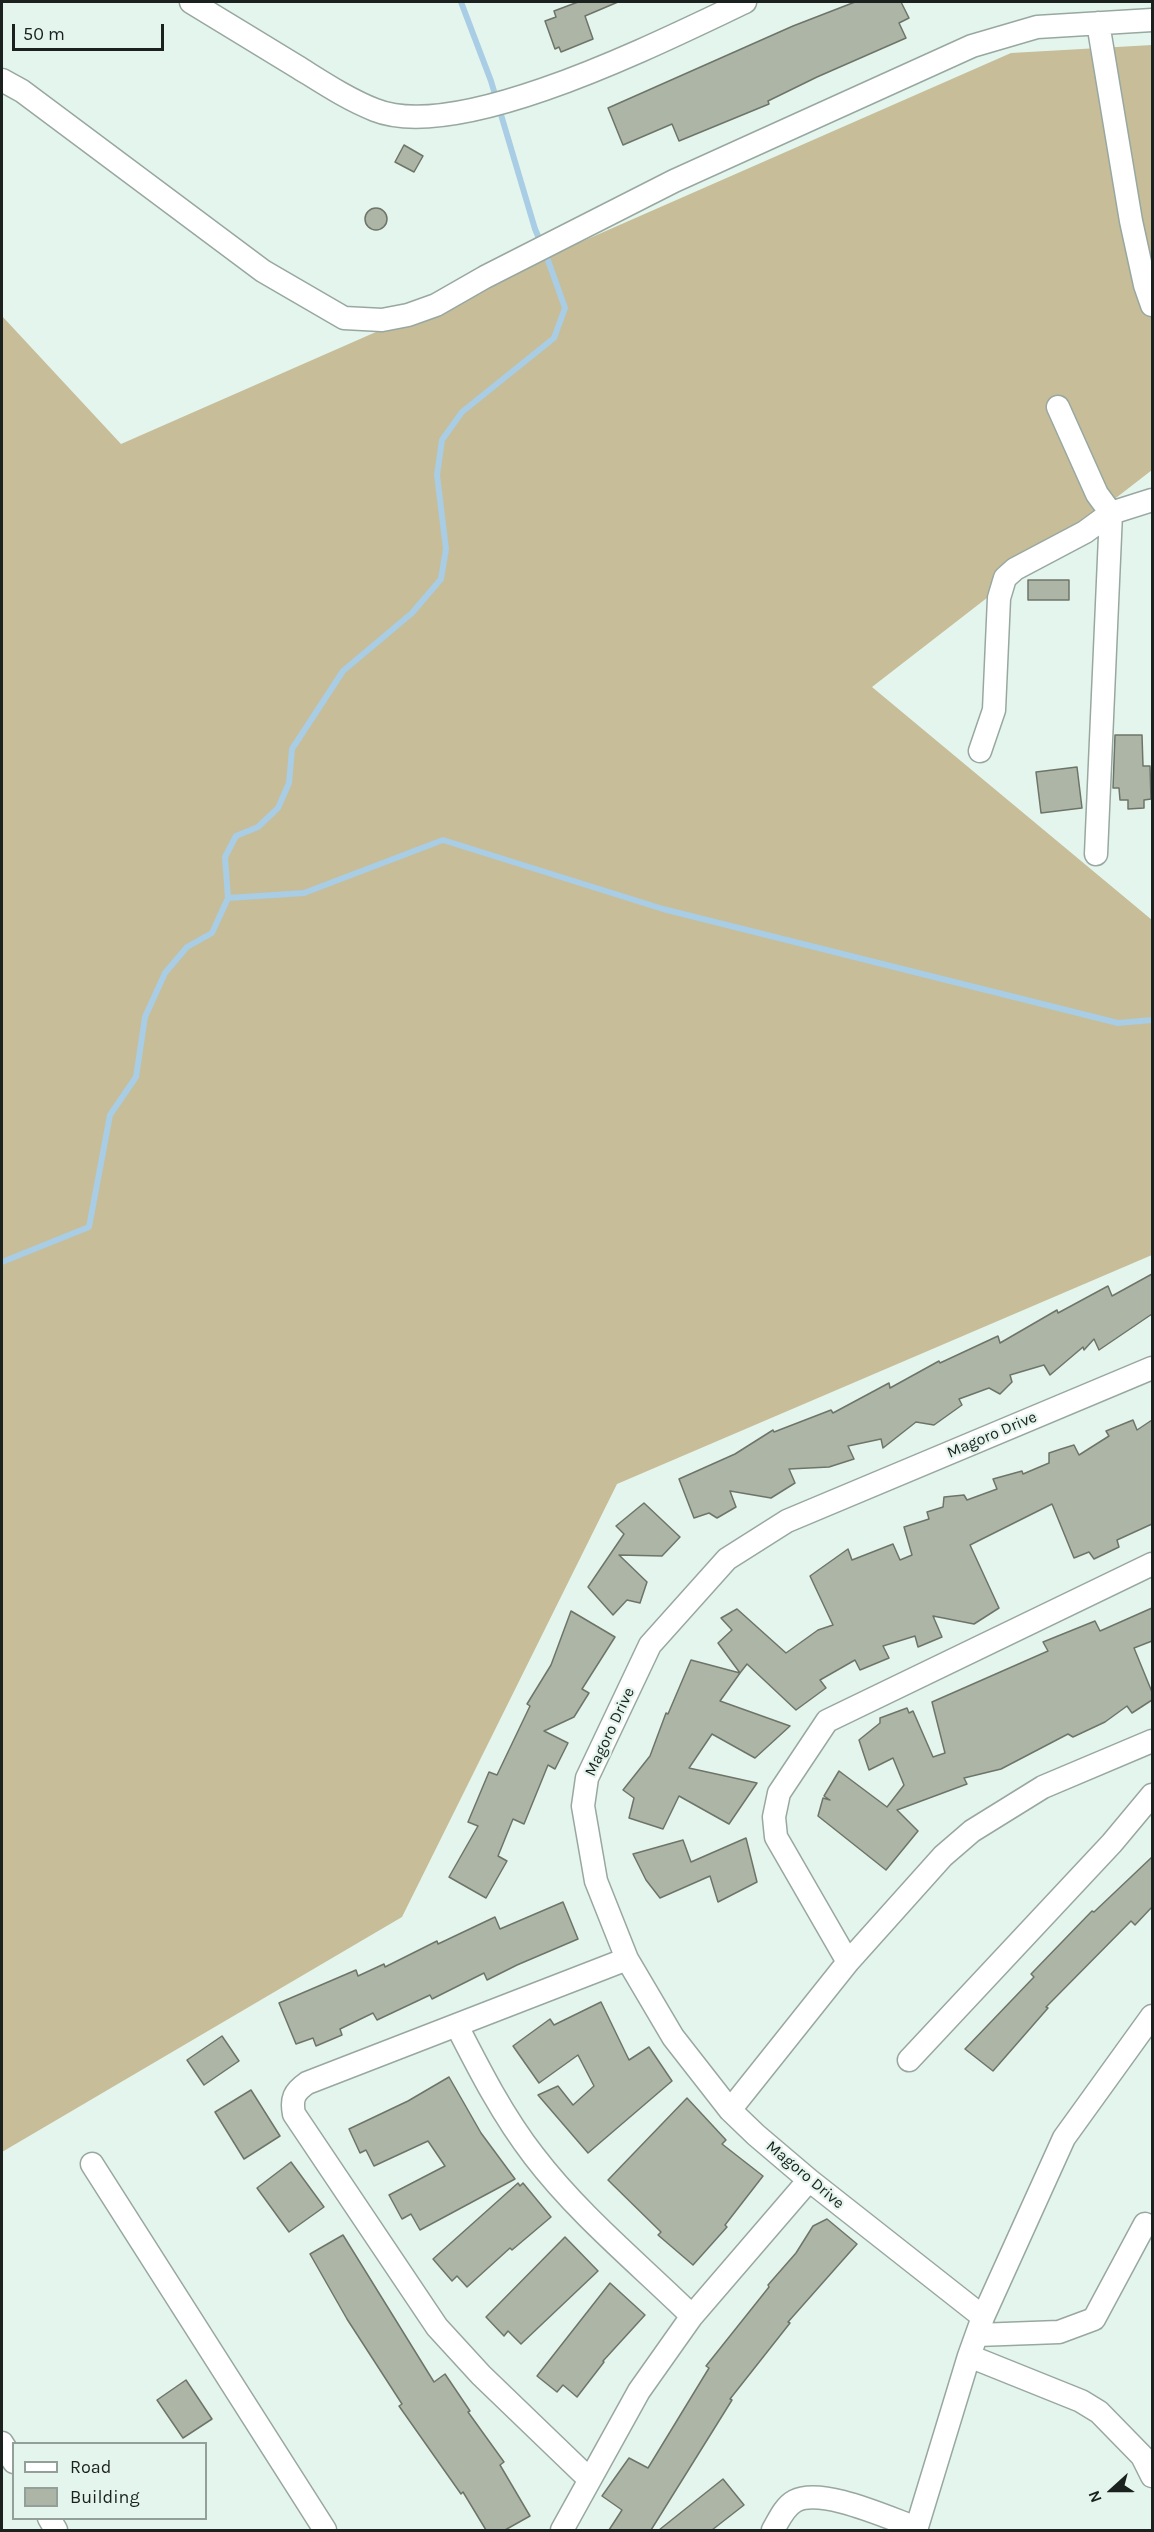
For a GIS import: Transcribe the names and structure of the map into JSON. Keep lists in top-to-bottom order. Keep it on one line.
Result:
{"streets":{"street":["Magoro Drive"]},"legend":["Road","Building"],"scale_bar":"50 m","north":"left"}
